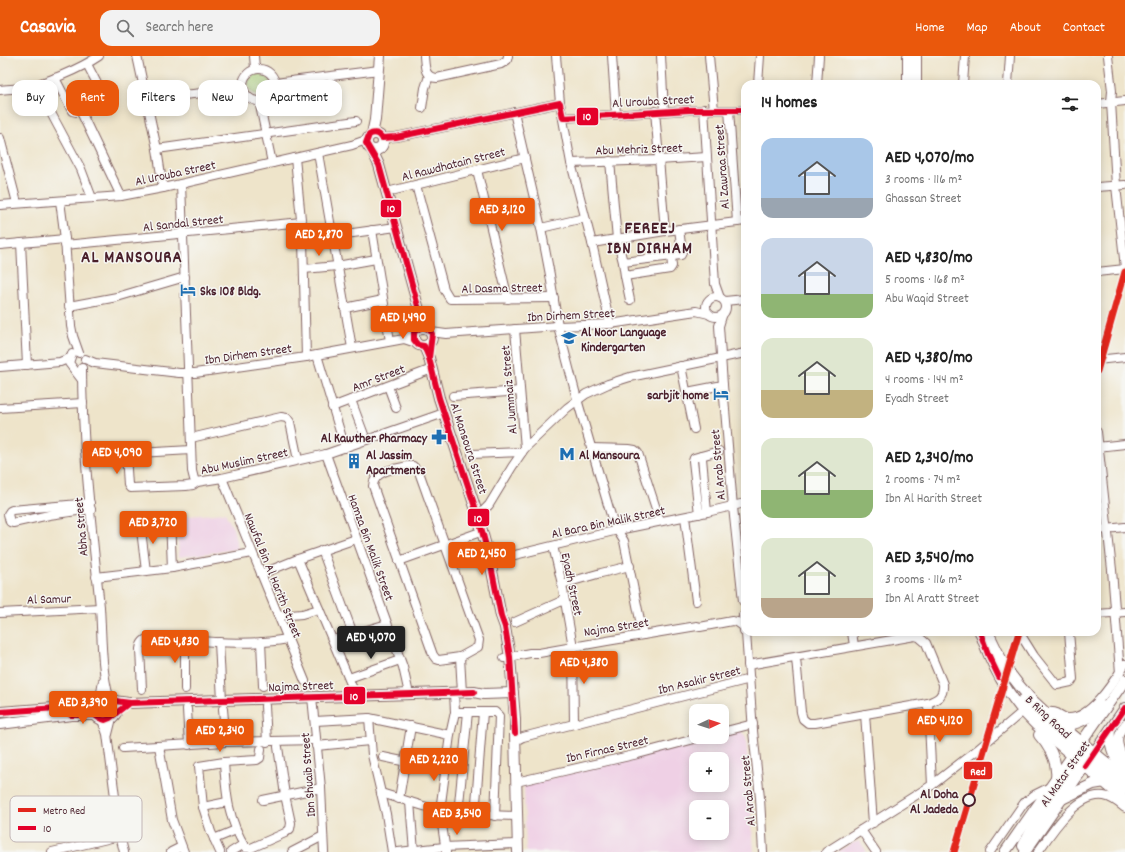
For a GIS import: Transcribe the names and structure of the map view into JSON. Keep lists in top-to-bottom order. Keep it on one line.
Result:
{"streets":{"main road":["Al Mansoura Street","Najma Street","B Ring Road","Al Matar Street"],"street":["Al Urouba Street","Abu Mehriz Street","Al Rawdhatain Street","Al Zawraa Street","Al Sandal Street","Al Dasma Street","Ibn Dirhem Street","Amr Street","Al Jummaiz Street","Abu Muslim Street","Al Arab Street","Al Bara Bin Malik Street","Abha Street","Hamza Bin Malik Street","Nawfal Bin Al Harith Street","Eyadh Street","Al Samur","Ibn Asakir Street","Ibn Firnas Street","Ibn Shuaib Street"]},"crossings":[["Al Urouba Street","Al Zawraa Street"],["Al Urouba Street","Al Mansoura Street"],["Al Urouba Street","Abu Muslim Street"],["Al Urouba Street","Abha Street"],["Al Rawdhatain Street","Al Dasma Street"],["Al Rawdhatain Street","Al Mansoura Street"],["Al Sandal Street","Abu Muslim Street"],["Al Sandal Street","Abha Street"],["Ibn Dirhem Street","Al Jummaiz Street"],["Ibn Dirhem Street","Al Mansoura Street"],["Ibn Dirhem Street","Abu Muslim Street"],["Ibn Dirhem Street","Al Arab Street"],["Ibn Dirhem Street","Abha Street"],["Amr Street","Al Mansoura Street"],["Al Mansoura Street","Abu Muslim Street"],["Al Mansoura Street","Al Bara Bin Malik Street"],["Al Mansoura Street","Najma Street"],["Al Mansoura Street","Ibn Asakir Street"],["Al Mansoura Street","Ibn Firnas Street"],["Abu Muslim Street","Hamza Bin Malik Street"],["Abu Muslim Street","Nawfal Bin Al Harith Street"],["Al Arab Street","Al Bara Bin Malik Street"],["Al Arab Street","Ibn Asakir Street"],["Al Bara Bin Malik Street","Eyadh Street"],["Abha Street","Al Samur"],["Abha Street","Najma Street"],["Hamza Bin Malik Street","Najma Street"],["Eyadh Street","Najma Street"],["Eyadh Street","Ibn Asakir Street"],["Najma Street","Ibn Shuaib Street"],["B Ring Road","Al Matar Street"]],"districts":["FEREEJ IBN DIRHAM","AL MANSOURA"],"places":{"hotel":["Sks 108 Bldg.","sarbjit home"],"school or university":["Al Noor Language Kindergarten"],"pharmacy":["Al Kawther Pharmacy"],"metro station":["Al Mansoura"],"building":["Al Jassim Apartments"],"other":["Al Doha Al Jadeda"]},"lines":["transit line 10","metro line Red"],"legend":["Metro Red","10"],"north":"right","page":{"header":"Casavia","search":"Search here","nav":["Home","Map","About","Contact"],"chip":["Buy","Rent","Filters","New","Apartment"],"heading":"14 homes","list":[{"name":"AED 4,070/mo","note":"3 rooms · 116 m² · Ghassan Street"},{"name":"AED 4,830/mo","note":"5 rooms · 168 m² · Abu Waqid Street"},{"name":"AED 4,380/mo","note":"4 rooms · 144 m² · Eyadh Street"},{"name":"AED 2,340/mo","note":"2 rooms · 74 m² · Ibn Al Harith Street"},{"name":"AED 3,540/mo","note":"3 rooms · 116 m² · Ibn Al Aratt Street"}],"price":["AED 3,120","AED 2,870","AED 1,490","AED 4,090","AED 3,720","AED 2,450","AED 4,070","AED 4,830","AED 4,380","AED 3,390","AED 4,120","AED 2,340","AED 2,220","AED 3,540"],"map_buttons":["+","−"]}}
